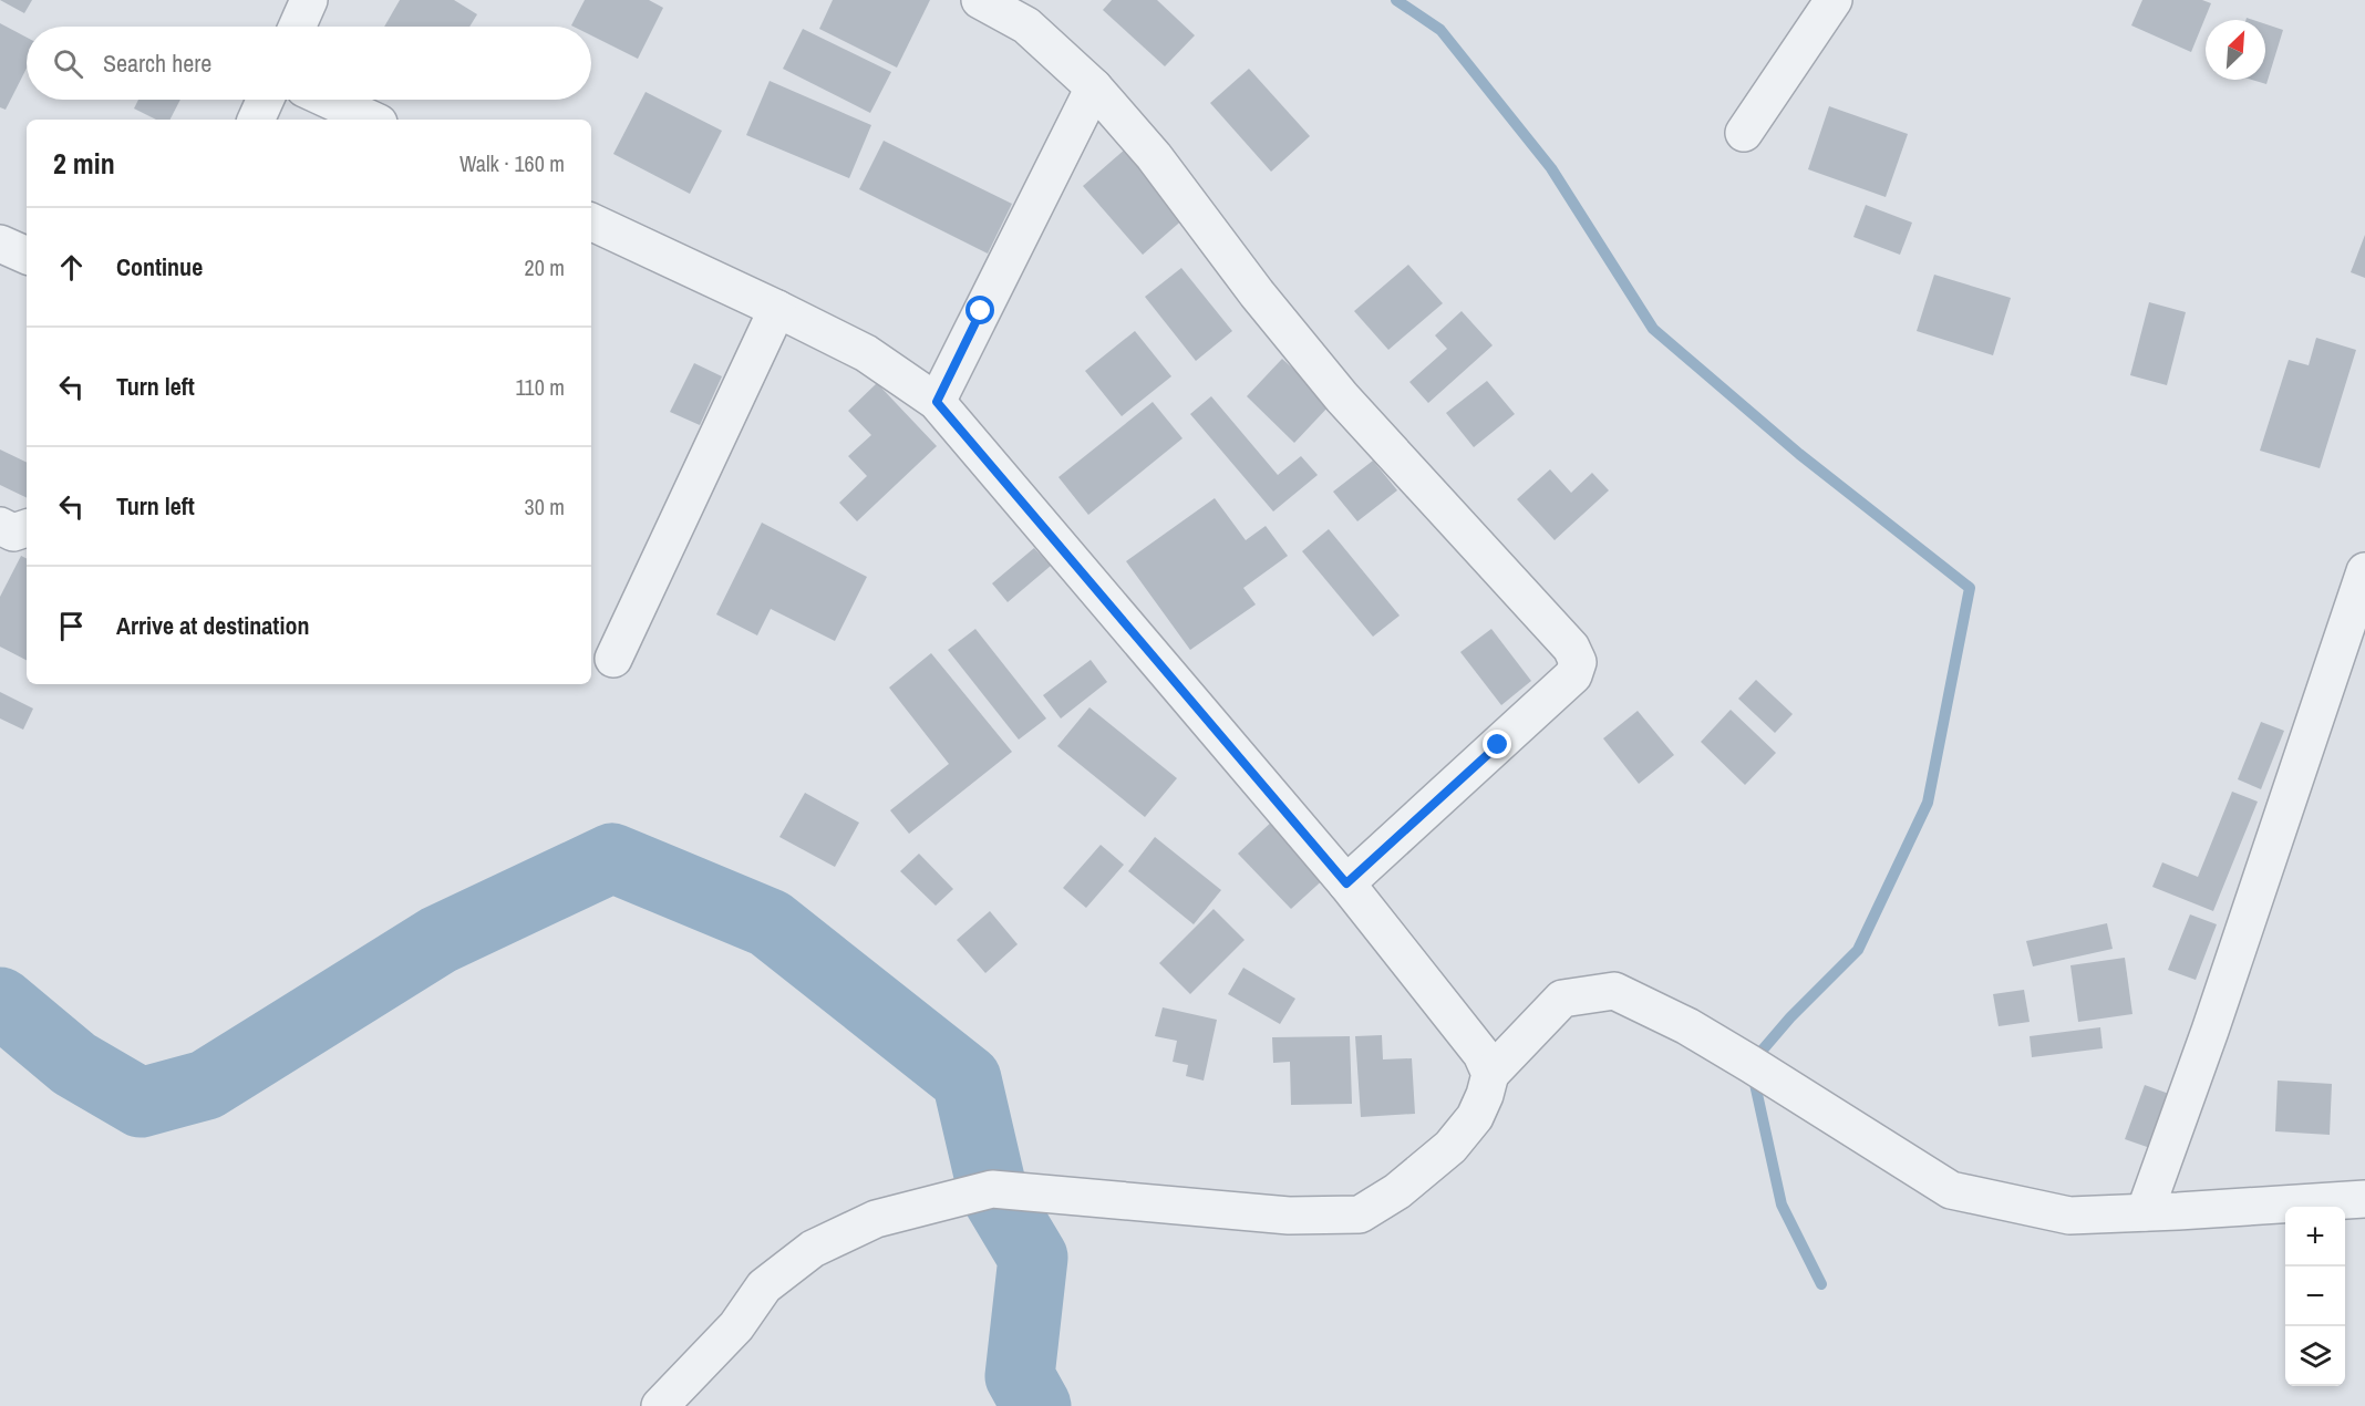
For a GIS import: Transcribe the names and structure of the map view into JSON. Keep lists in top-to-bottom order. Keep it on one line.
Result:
{"north":"top right","page":{"search":"Search here","heading":["2 min","Walk · 160 m"],"list":[["Continue","20 m"],["Turn left","110 m"],["Turn left","30 m"],"Arrive at destination"],"map_buttons":["+","−"]}}
